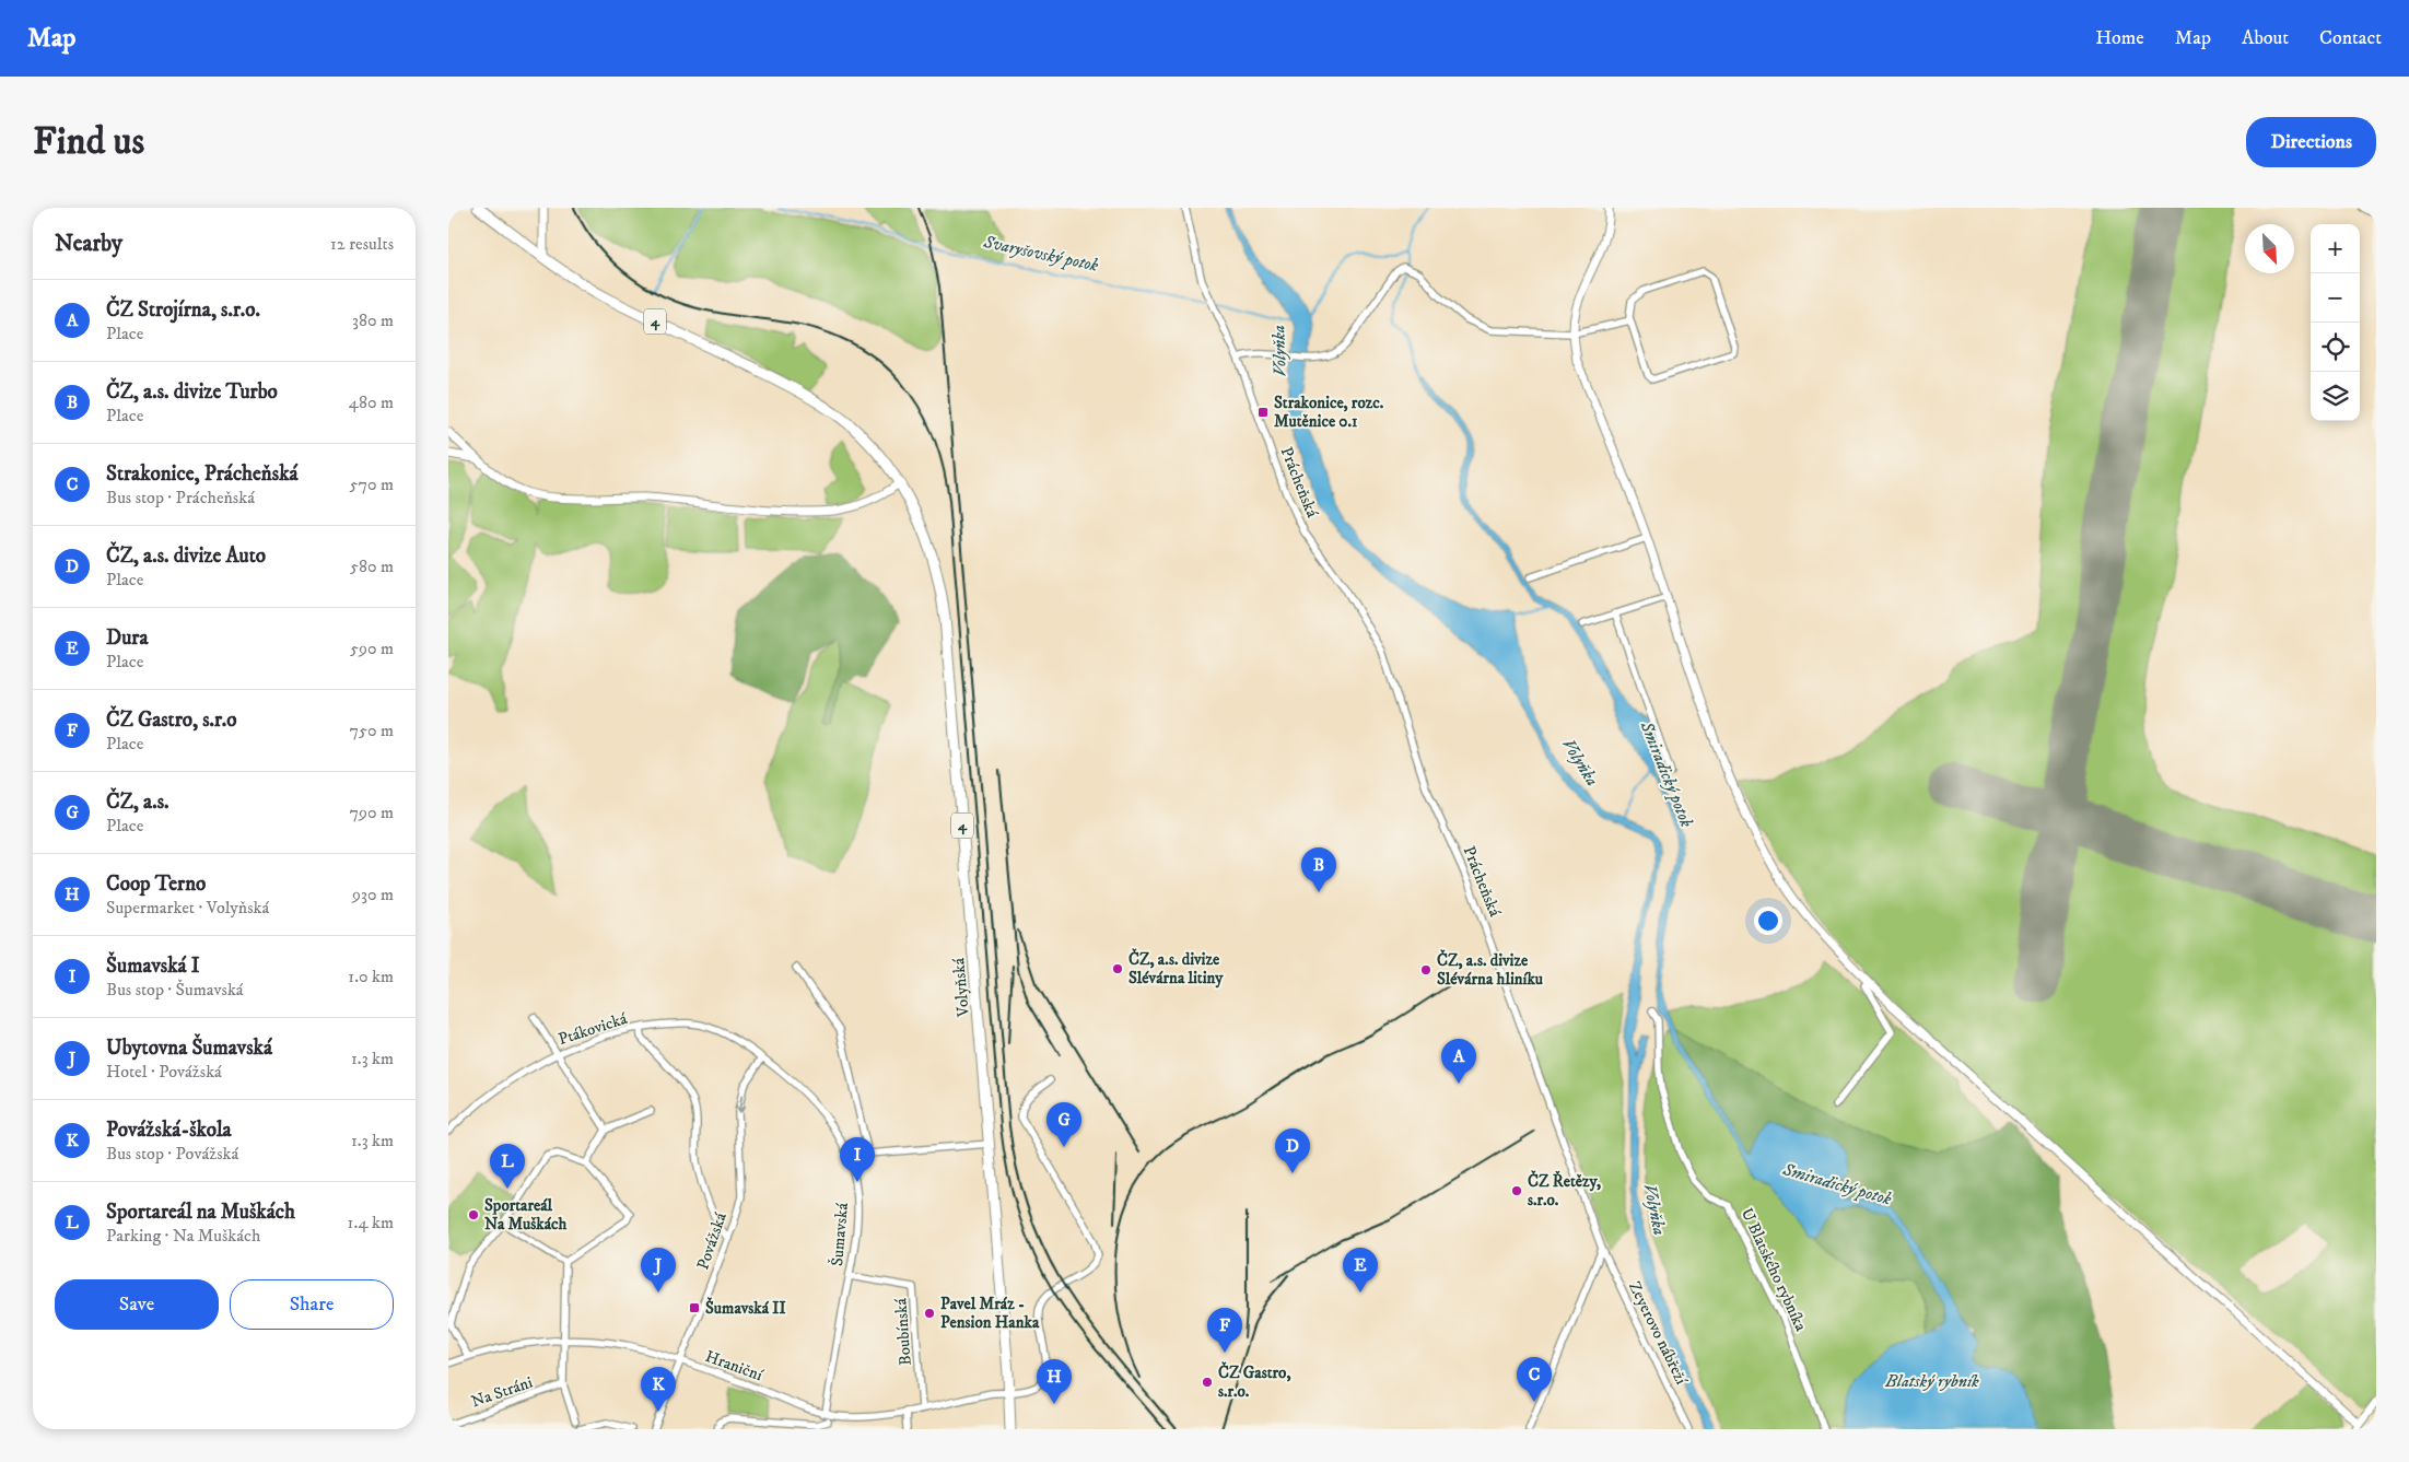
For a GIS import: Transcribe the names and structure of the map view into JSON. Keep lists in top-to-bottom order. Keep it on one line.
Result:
{"streets":{"main road":["4","Volyňská"],"street":["Prácheňská","Ptákovická","Šumavská","Povážská","U Blatského rybníka","Boubínská","Zeyerovo nábřeží","Hraniční","Na Stráni"]},"crossings":[["4","Volyňská"],["Prácheňská","Zeyerovo nábřeží"],["Volyňská","Hraniční"],["Ptákovická","Šumavská"],["Ptákovická","Povážská"],["Šumavská","Povážská"],["Šumavská","Boubínská"],["Šumavská","Hraniční"],["Povážská","Hraniční"],["Boubínská","Hraniční"]],"one_way":["Povážská"],"water":["Svaryšovský potok","Volyňka","Smiradický potok","Blatský rybník"],"places":{"transit":["Strakonice, rozc. Mutěnice 0.1","Šumavská II"],"other":["ČZ, a.s. divize Slévárna litiny","ČZ, a.s. divize Slévárna hliníku","ČZ Řetězy, s.r.o.","Sportareál Na Muškách","Pavel Mráz - Pension Hanka","ČZ Gastro, s.r.o."]},"north":"bottom right","page":{"header":"Map","nav":["Home","Map","About","Contact"],"buttons":["Directions",["Save","Share"]],"title":"Find us","heading":["Nearby","12 results"],"map_buttons":["+","−"],"list":[{"mark":"A","name":"ČZ Strojírna, s.r.o.","note":"Place","value":"380 m"},{"mark":"B","name":"ČZ, a.s. divize Turbo","note":"Place","value":"480 m"},{"mark":"C","name":"Strakonice, Prácheňská","note":"Bus stop · Prácheňská","value":"570 m"},{"mark":"D","name":"ČZ, a.s. divize Auto","note":"Place","value":"580 m"},{"mark":"E","name":"Dura","note":"Place","value":"590 m"},{"mark":"F","name":"ČZ Gastro, s.r.o","note":"Place","value":"750 m"},{"mark":"G","name":"ČZ, a.s.","note":"Place","value":"790 m"},{"mark":"H","name":"Coop Terno","note":"Supermarket · Volyňská","value":"930 m"},{"mark":"I","name":"Šumavská I","note":"Bus stop · Šumavská","value":"1.0 km"},{"mark":"J","name":"Ubytovna Šumavská","note":"Hotel · Povážská","value":"1.3 km"},{"mark":"K","name":"Povážská-škola","note":"Bus stop · Povážská","value":"1.3 km"},{"mark":"L","name":"Sportareál na Muškách","note":"Parking · Na Muškách","value":"1.4 km"}],"pins":["B","A","G","D","I","L","E","J","F","C","H","K"]}}
